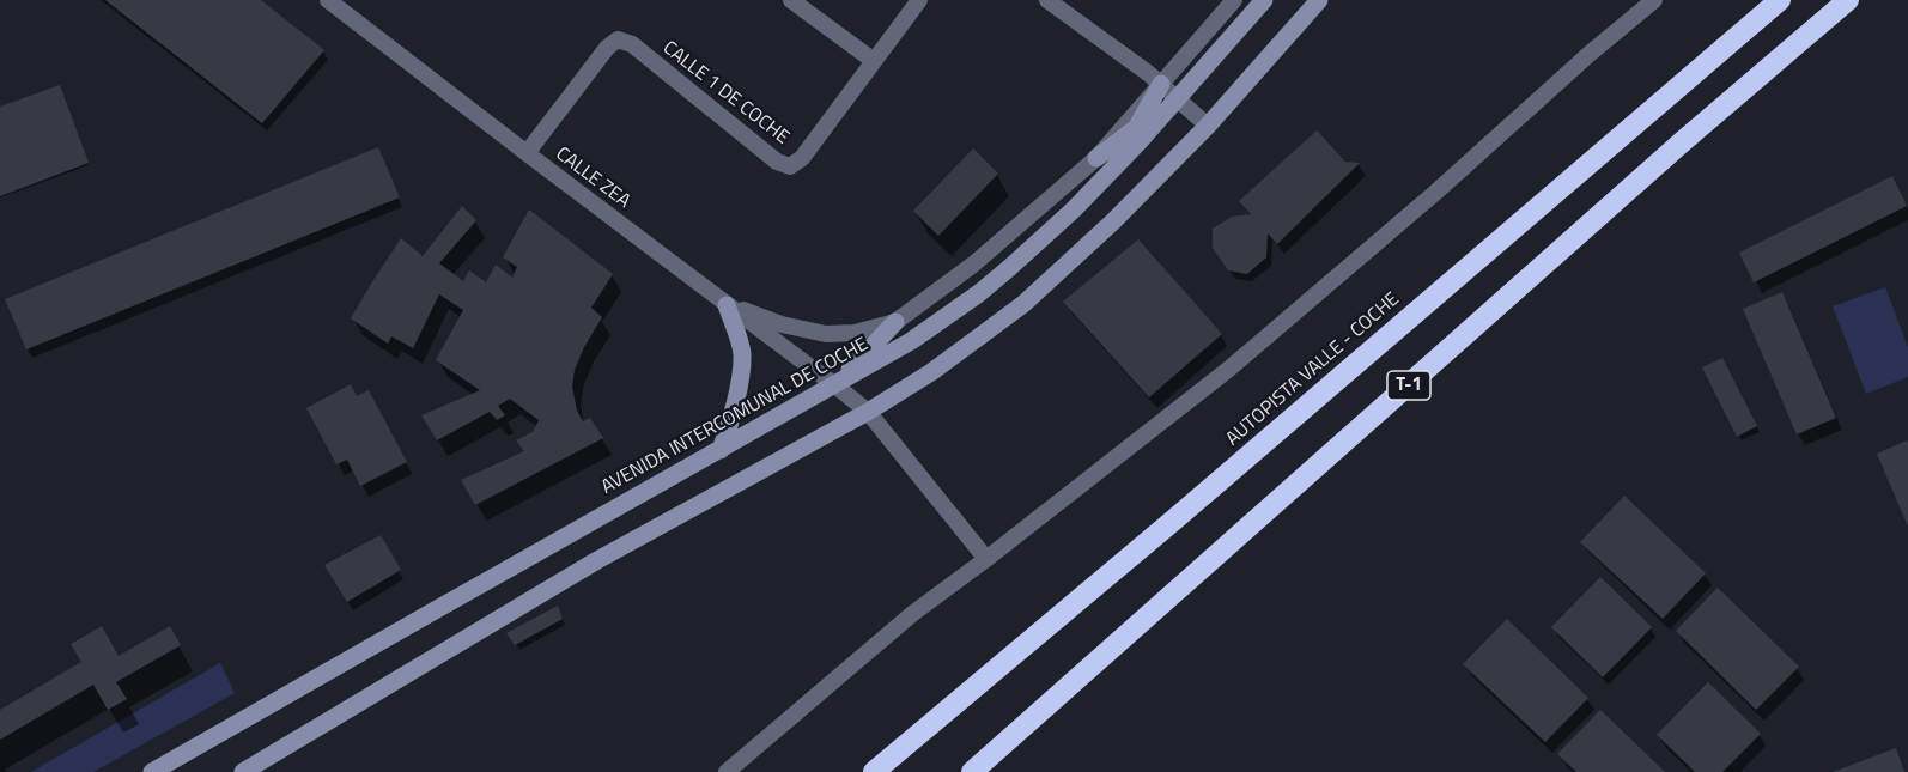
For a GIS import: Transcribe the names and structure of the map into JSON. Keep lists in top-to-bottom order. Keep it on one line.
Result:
{"streets":{"highway":["AUTOPISTA VALLE - COCHE","T-1"],"main road":["AVENIDA INTERCOMUNAL DE COCHE"],"street":["CALLE 1 DE COCHE","CALLE ZEA"]},"crossings":[["CALLE 1 DE COCHE","CALLE ZEA"],["CALLE ZEA","AVENIDA INTERCOMUNAL DE COCHE"]]}
